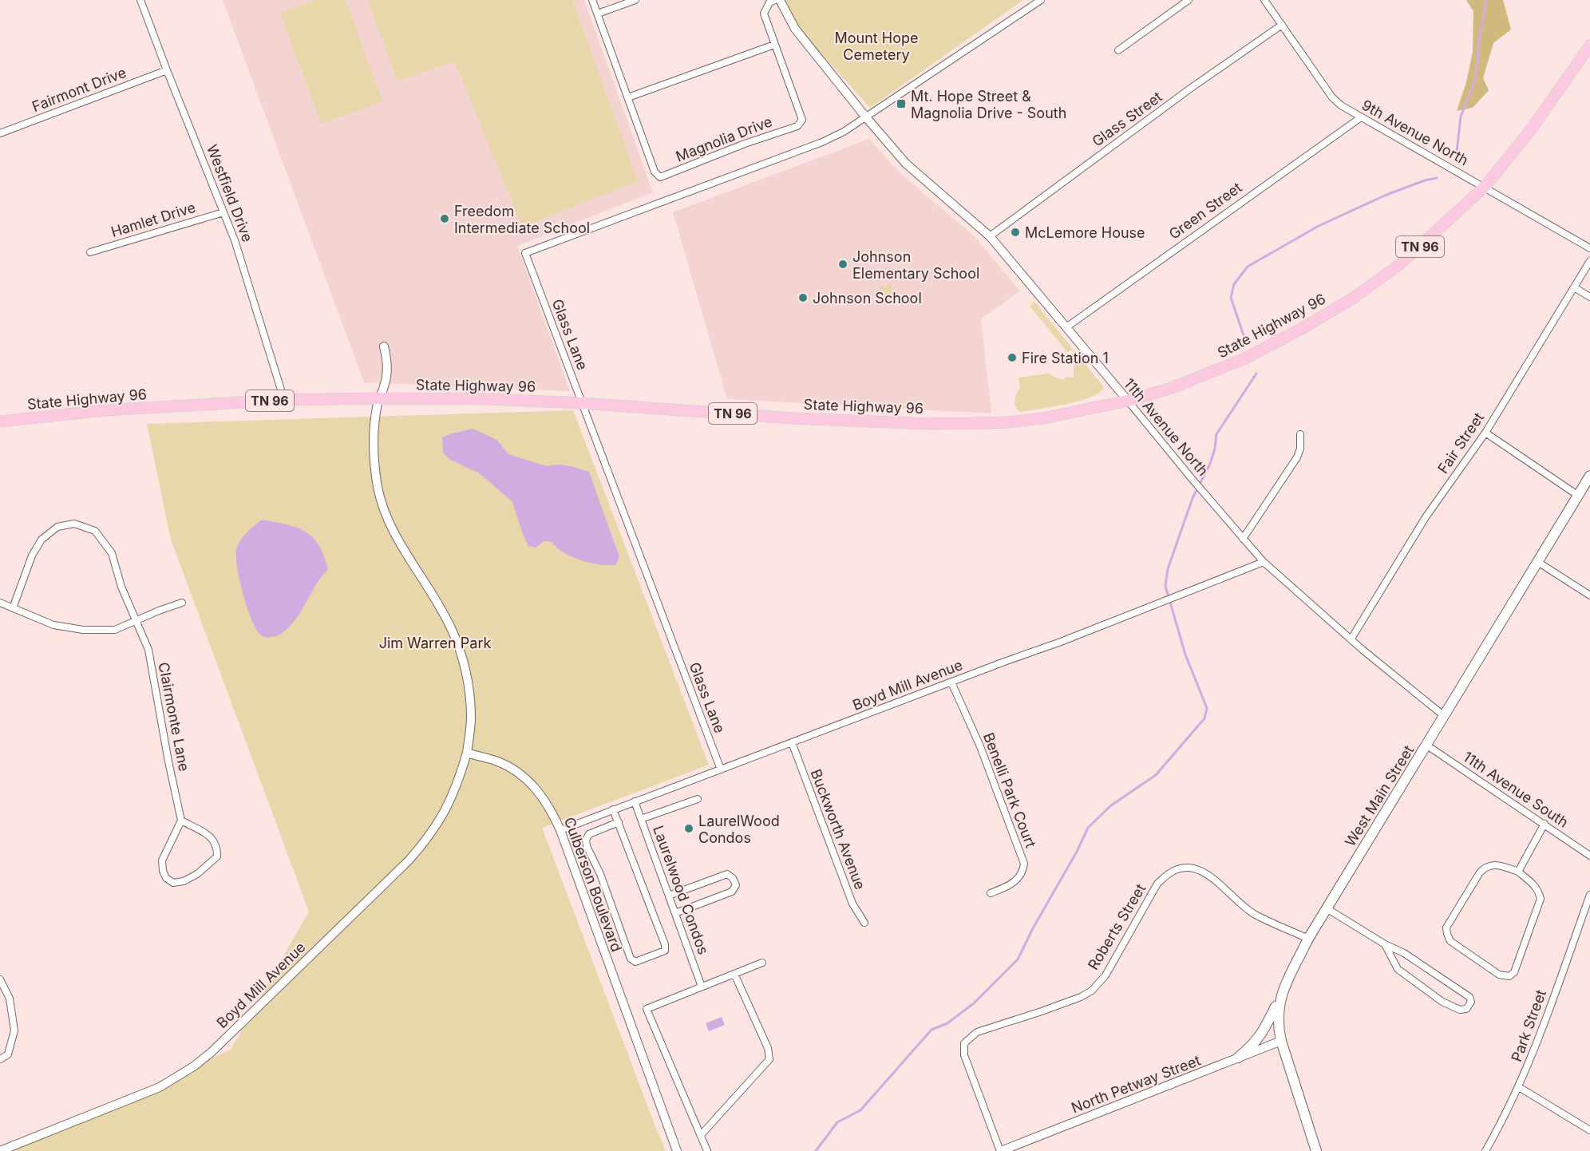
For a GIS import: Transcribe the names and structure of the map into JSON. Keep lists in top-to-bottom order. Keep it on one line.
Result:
{"streets":{"main road":["TN 96","State Highway 96","West Main Street"],"street":["Fairmont Drive","Glass Street","9th Avenue North","Magnolia Drive","Westfield Drive","Green Street","Hamlet Drive","Glass Lane","11th Avenue North","Fair Street","Boyd Mill Avenue","Clairmonte Lane","11th Avenue South","Benelli Park Court","Buckworth Avenue","Culberson Boulevard","Laurelwood Condos","Roberts Street","Park Street","North Petway Street"]},"crossings":[["Fairmont Drive","Westfield Drive"],["Glass Street","9th Avenue North"],["Glass Street","11th Avenue North"],["9th Avenue North","Green Street"],["9th Avenue North","State Highway 96"],["Westfield Drive","Hamlet Drive"],["Westfield Drive","State Highway 96"],["Green Street","11th Avenue North"],["State Highway 96","Glass Lane"],["State Highway 96","11th Avenue North"],["Glass Lane","11th Avenue North"],["Glass Lane","Boyd Mill Avenue"],["11th Avenue North","Fair Street"],["11th Avenue North","Boyd Mill Avenue"],["11th Avenue North","West Main Street"],["Boyd Mill Avenue","Benelli Park Court"],["Boyd Mill Avenue","Buckworth Avenue"],["Boyd Mill Avenue","Culberson Boulevard"],["Boyd Mill Avenue","Laurelwood Condos"],["11th Avenue South","West Main Street"],["West Main Street","Roberts Street"],["West Main Street","North Petway Street"],["Roberts Street","North Petway Street"]],"parks":["Mount Hope Cemetery","Jim Warren Park"],"places":{"transit":["Mt. Hope Street & Magnolia Drive - South"],"other":["Freedom Intermediate School","McLemore House","Johnson Elementary School","Johnson School","Fire Station 1","LaurelWood Condos"]}}
